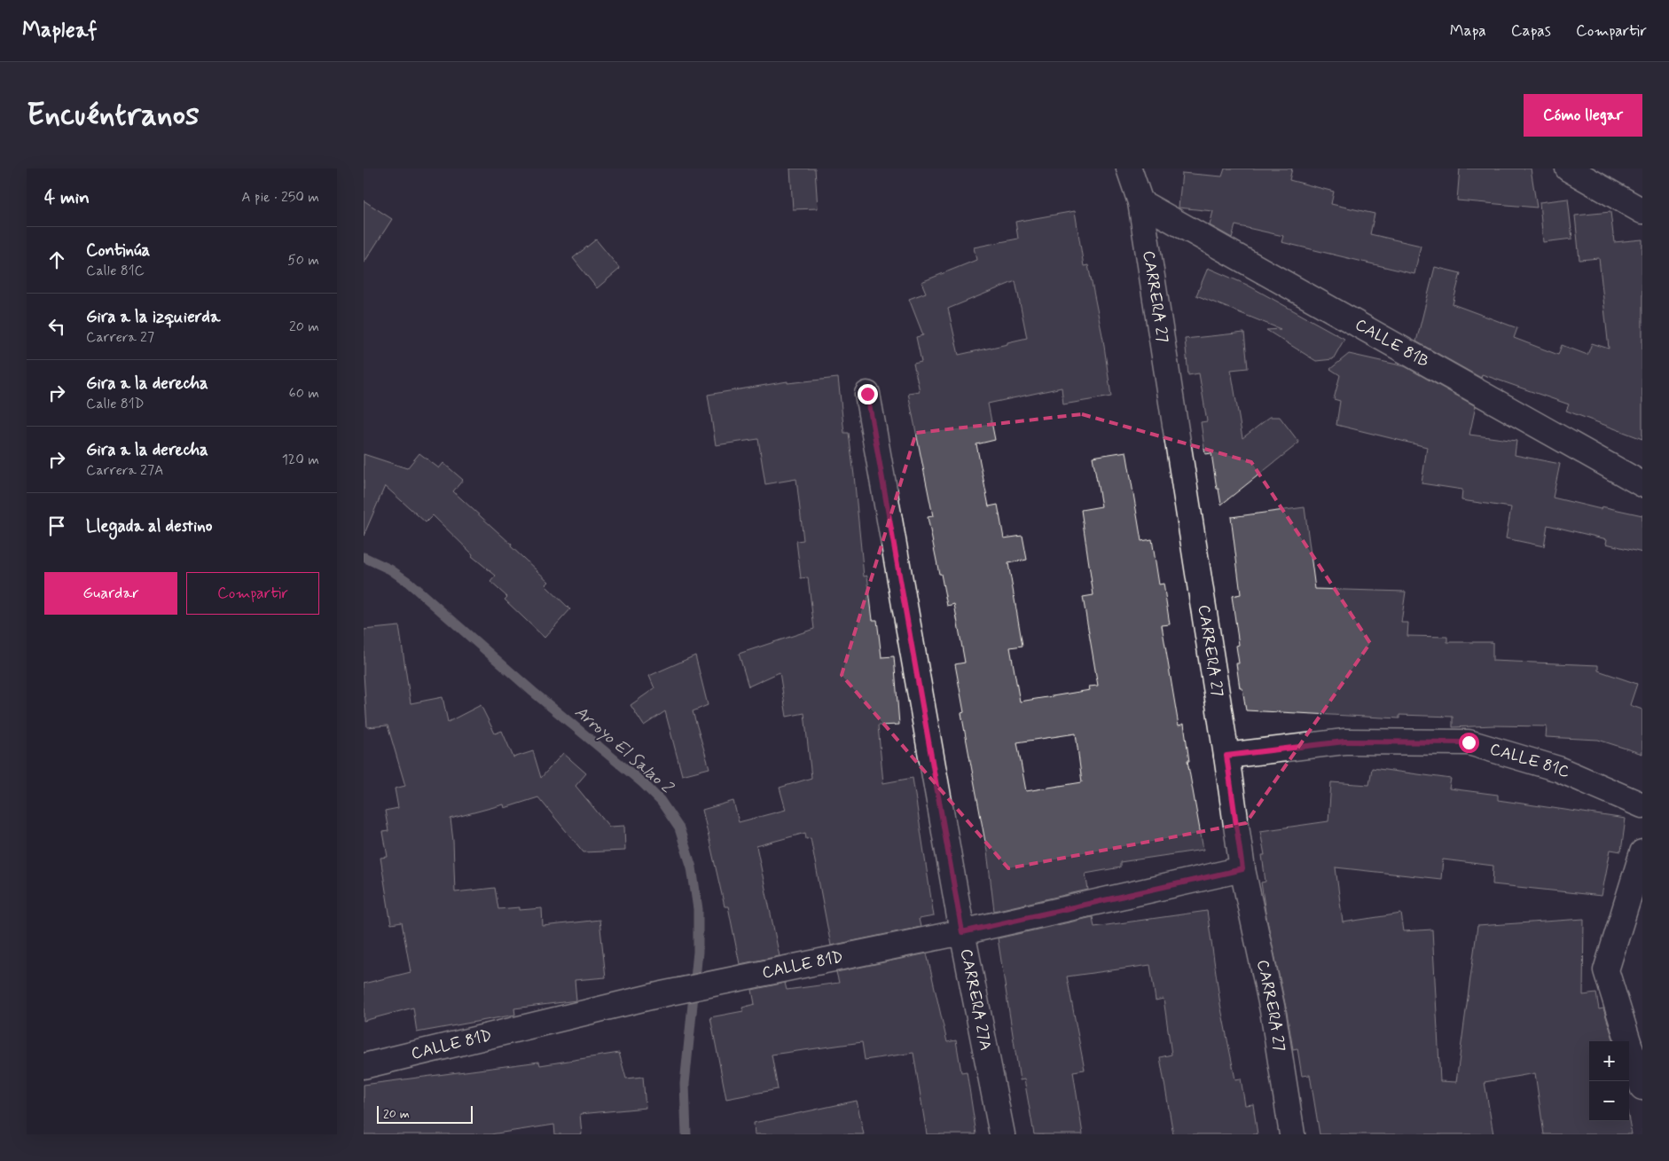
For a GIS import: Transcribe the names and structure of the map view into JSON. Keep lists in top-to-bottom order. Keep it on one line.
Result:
{"streets":{"street":["CARRERA 27","CALLE 81B","CALLE 81C","CALLE 81D","CARRERA 27A"]},"crossings":[["CARRERA 27","CALLE 81B"],["CARRERA 27","CALLE 81C"],["CARRERA 27","CALLE 81D"],["CALLE 81D","CARRERA 27A"]],"water":["Arroyo El Salao 2"],"scale_bar":"20 m","page":{"header":"Mapleaf","nav":["Mapa","Capas","Compartir"],"buttons":["Cómo llegar",["Guardar","Compartir"]],"title":"Encuéntranos","heading":["4 min","A pie · 250 m"],"list":[["Continúa","Calle 81C","50 m"],["Gira a la izquierda","Carrera 27","20 m"],["Gira a la derecha","Calle 81D","60 m"],["Gira a la derecha","Carrera 27A","120 m"],"Llegada al destino"],"map_buttons":["+","−"],"scale":"20 m"}}
